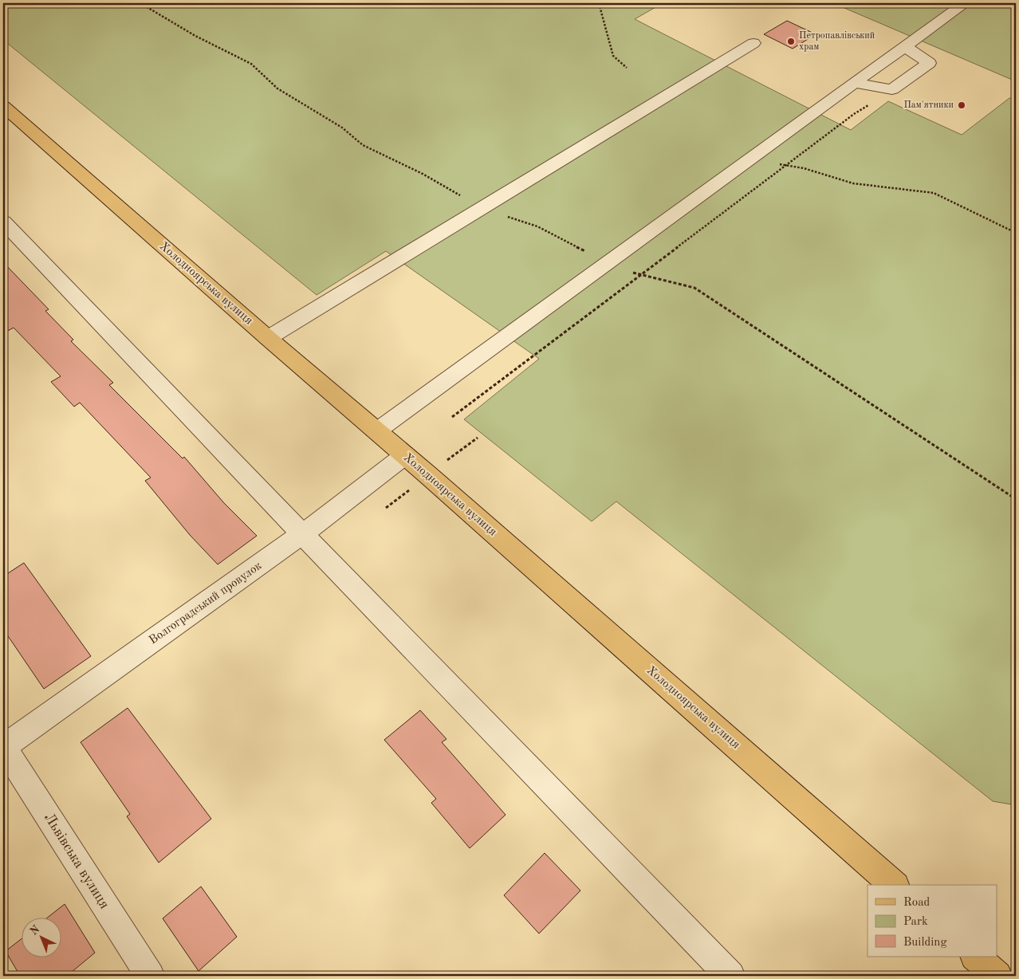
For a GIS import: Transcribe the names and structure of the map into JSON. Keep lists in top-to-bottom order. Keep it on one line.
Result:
{"streets":{"main road":["Холодноярська вулиця"],"street":["Волгоградський провулок","Львівська вулиця"]},"crossings":[["Холодноярська вулиця","Волгоградський провулок"],["Волгоградський провулок","Львівська вулиця"]],"places":["Петропавлівський храм","Пам'ятники"],"legend":["Road","Park","Building"],"north":"top left"}
